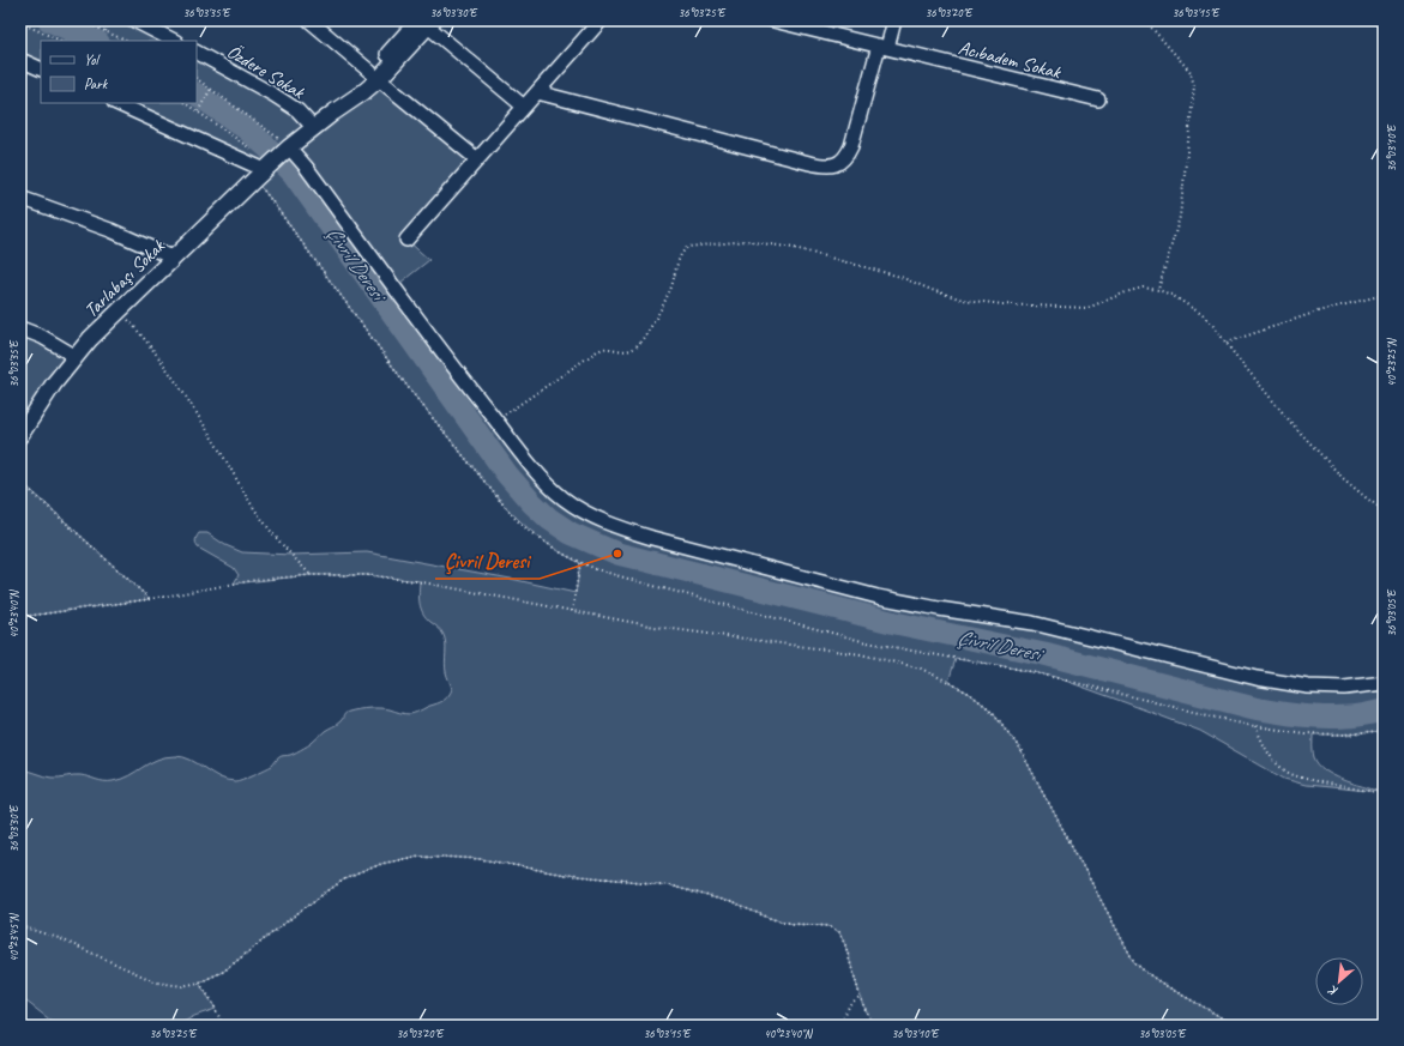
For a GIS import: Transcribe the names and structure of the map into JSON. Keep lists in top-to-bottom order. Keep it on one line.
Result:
{"streets":{"street":["Acıbadem Sokak","Özdere Sokak","Tarlabaşı Sokak"]},"crossings":[["Özdere Sokak","Tarlabaşı Sokak"]],"water":["Çivril Deresi"],"places":["Çivril Deresi"],"legend":["Yol","Park"],"north":"bottom left","coordinates":["36°03'35\"E","36°03'30\"E","36°03'25\"E","36°03'20\"E","36°03'15\"E","36°03'10\"E","40°23'25\"N","36°03'05\"E","40°23'40\"N","40°23'45\"N"]}
